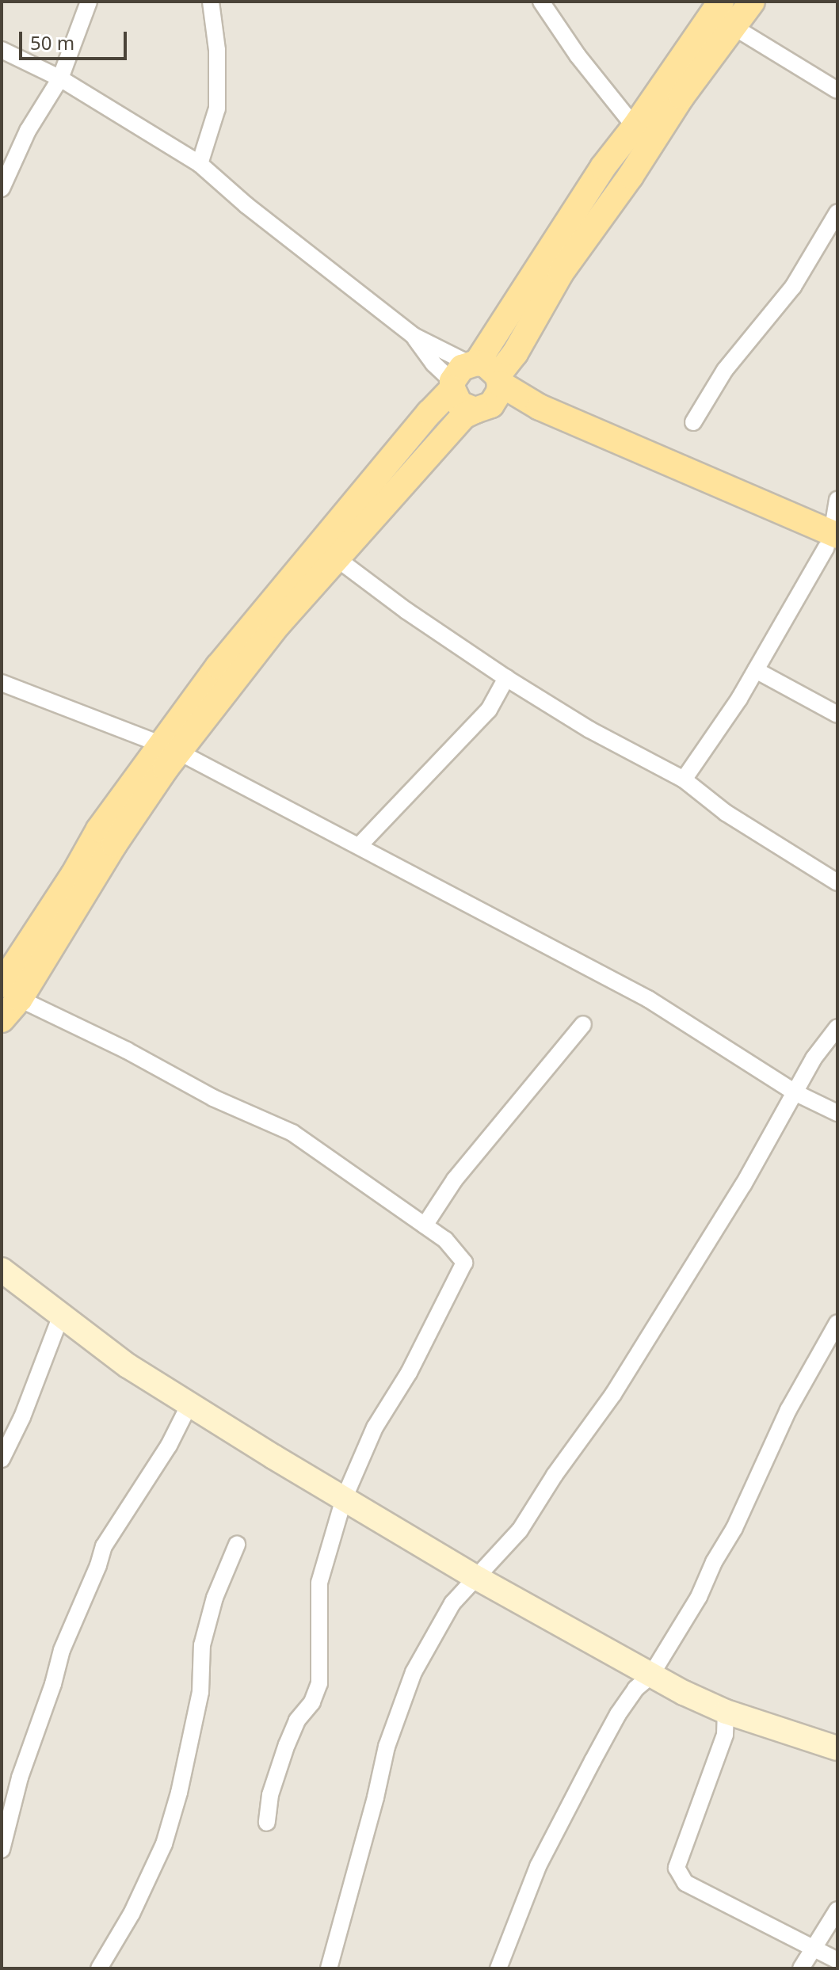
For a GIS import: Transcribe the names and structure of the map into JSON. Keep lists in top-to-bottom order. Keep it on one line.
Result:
{"scale_bar":"50 m"}
